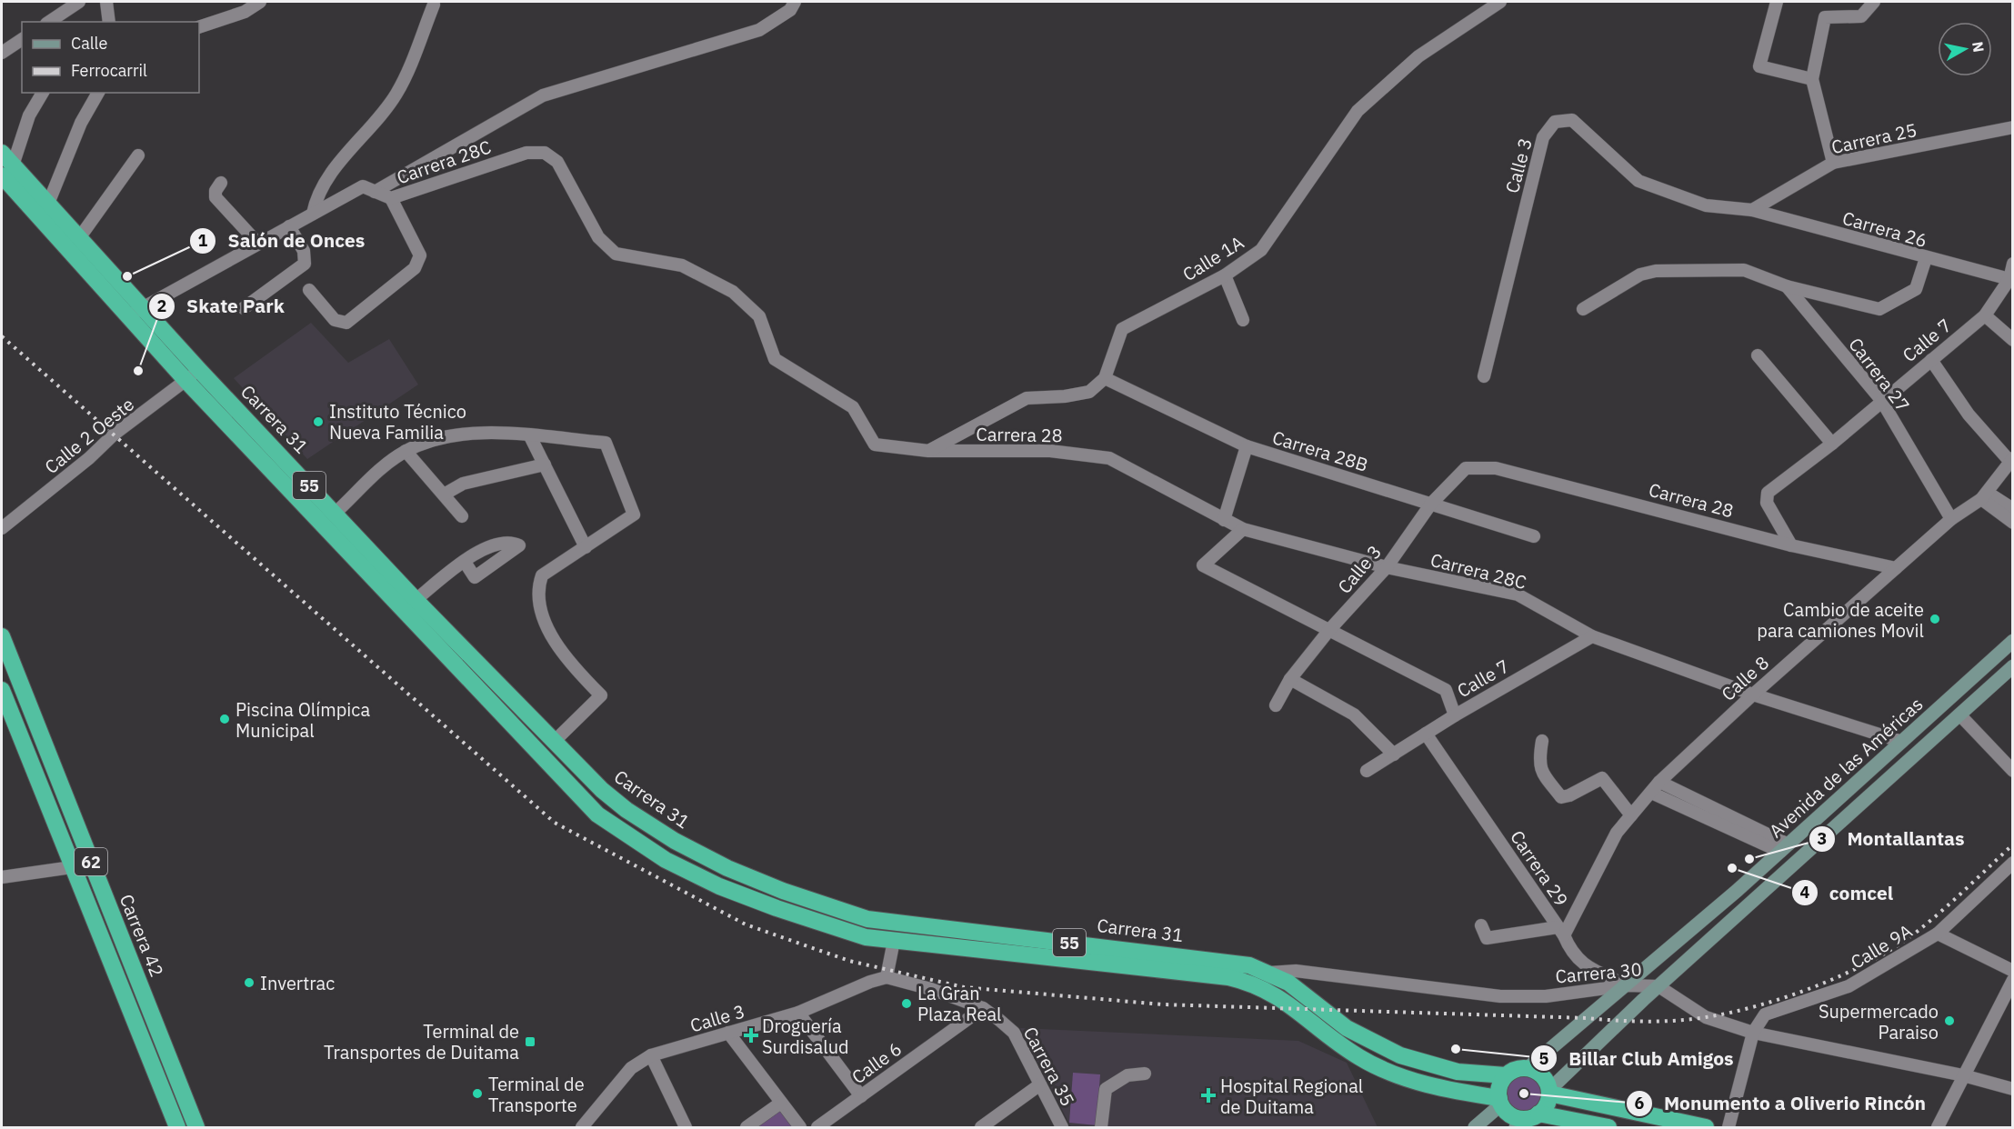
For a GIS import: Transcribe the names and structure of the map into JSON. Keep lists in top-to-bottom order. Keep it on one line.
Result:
{"streets":{"highway":["Carrera 31","55","62","Carrera 42"],"main road":["Avenida de las Américas"],"street":["Carrera 25","Carrera 28C","Calle 3","Carrera 26","Calle 1A","Calle 7","Carrera 27","Carrera 28","Calle 2 Oeste","Carrera 28B","Calle 8","Carrera 29","Calle 9A","Carrera 30","Calle 6","Carrera 35"]},"crossings":[["Carrera 25","Calle 3"],["Carrera 25","Carrera 26"],["Carrera 28C","Calle 3"],["Carrera 28C","Calle 7"],["Carrera 28C","Carrera 31"],["Carrera 28C","Carrera 28"],["Carrera 28C","Calle 8"],["Carrera 28C","Avenida de las Américas"],["Calle 3","Carrera 26"],["Calle 3","Carrera 28"],["Calle 3","Carrera 28B"],["Calle 3","Carrera 35"],["Carrera 26","Calle 7"],["Carrera 26","Carrera 27"],["Calle 1A","Carrera 28B"],["Calle 7","Carrera 27"],["Calle 7","Carrera 28"],["Calle 7","Carrera 29"],["Carrera 27","Calle 8"],["Carrera 31","Calle 2 Oeste"],["Carrera 31","55"],["Carrera 31","Avenida de las Américas"],["Carrera 31","Carrera 30"],["Carrera 28","Calle 8"],["55","Avenida de las Américas"],["Calle 8","Carrera 29"],["Avenida de las Américas","Carrera 29"],["Avenida de las Américas","Carrera 30"],["Carrera 29","Carrera 30"],["Calle 9A","Carrera 30"],["Calle 6","Carrera 35"]],"places":{"other":["Salón de Onces","Skate Park","Instituto Técnico Nueva Familia","Cambio de aceite para camiones Movil","Piscina Olímpica Municipal","Montallantas","comcel","Invertrac","La Gran Plaza Real","Supermercado Paraiso","Billar Club Amigos","Terminal de Transporte","Monumento a Oliverio Rincón"],"health":["Droguería Surdisalud","Hospital Regional de Duitama"],"transit":["Terminal de Transportes de Duitama"]},"legend":["Calle","Ferrocarril"],"north":"right"}
